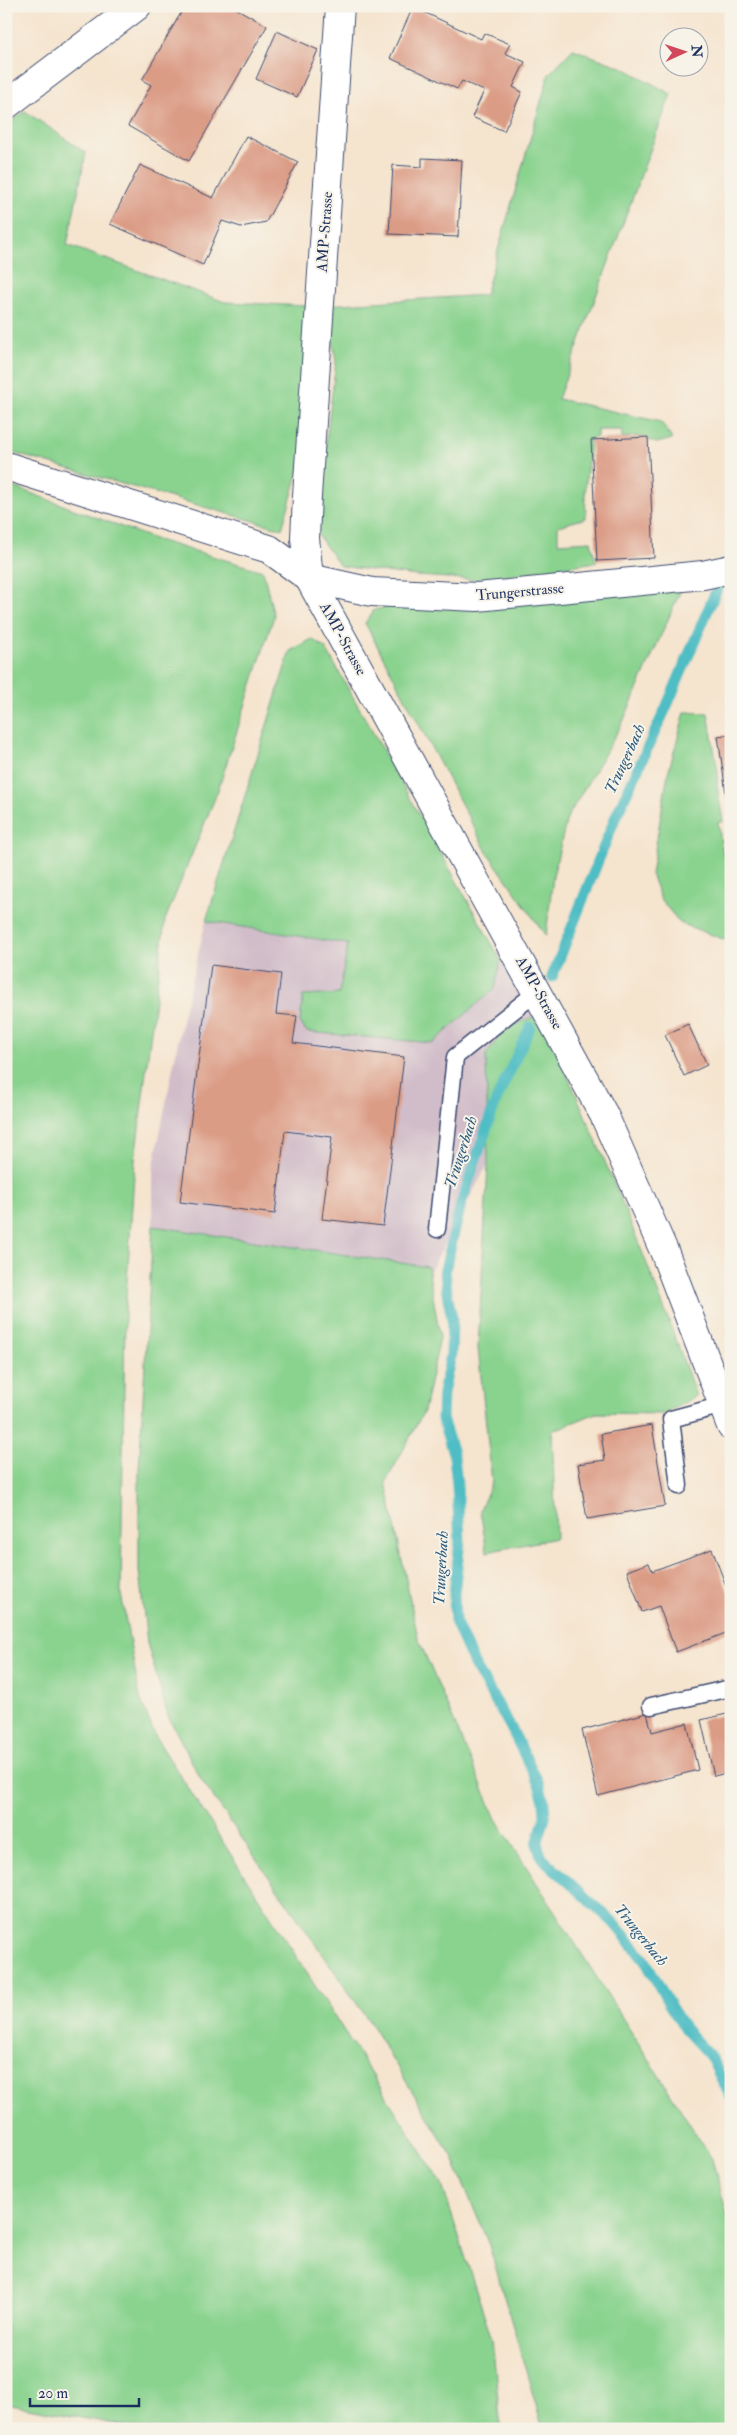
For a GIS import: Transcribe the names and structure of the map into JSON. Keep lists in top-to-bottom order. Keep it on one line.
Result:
{"streets":{"street":["AMP-Strasse","Trungerstrasse"]},"crossings":[["AMP-Strasse","Trungerstrasse"]],"water":["Trungerbach"],"scale_bar":"20 m","north":"right"}
